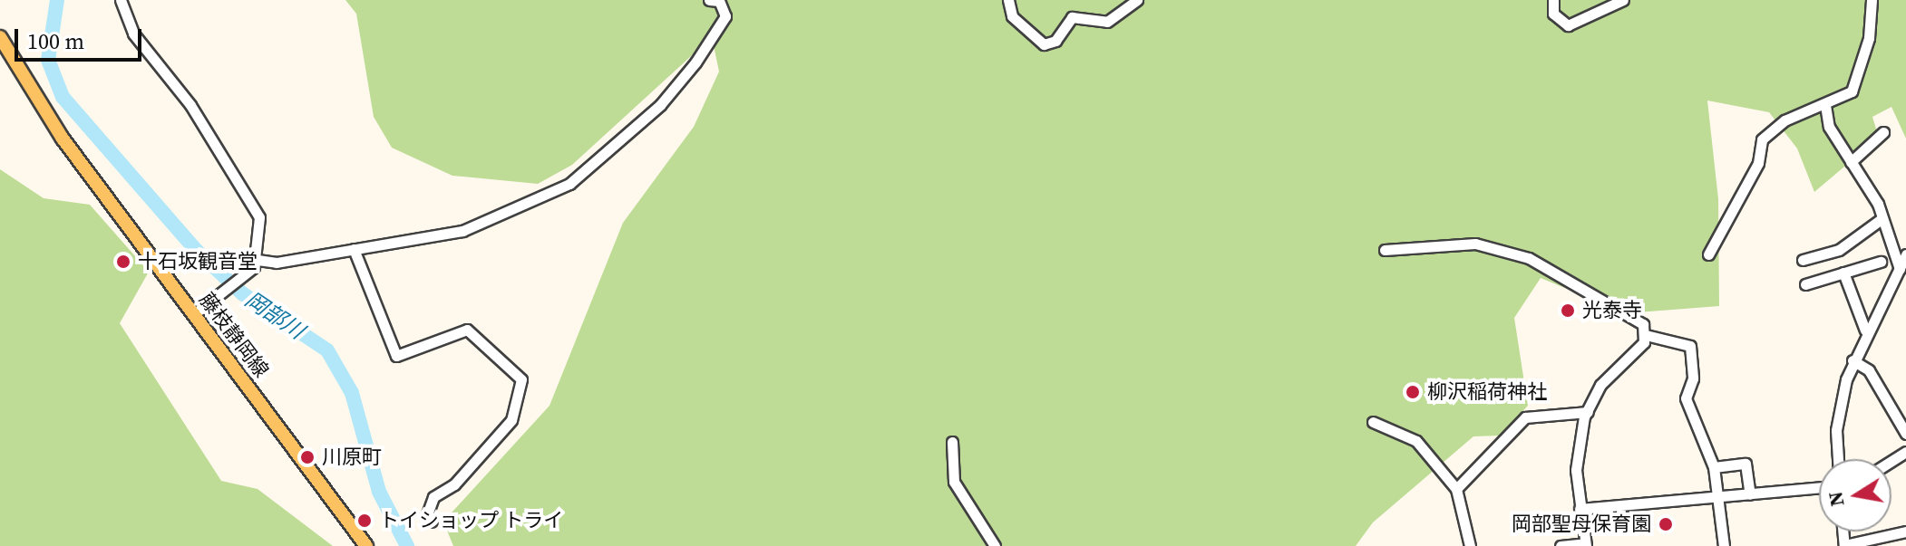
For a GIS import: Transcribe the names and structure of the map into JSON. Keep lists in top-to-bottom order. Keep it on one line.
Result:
{"streets":{"main road":["藤枝静岡線"]},"water":["岡部川"],"places":["十石坂観音堂","光泰寺","柳沢稲荷神社","川原町","トイショップ トライ","岡部聖母保育園"],"scale_bar":"100 m","north":"left"}
